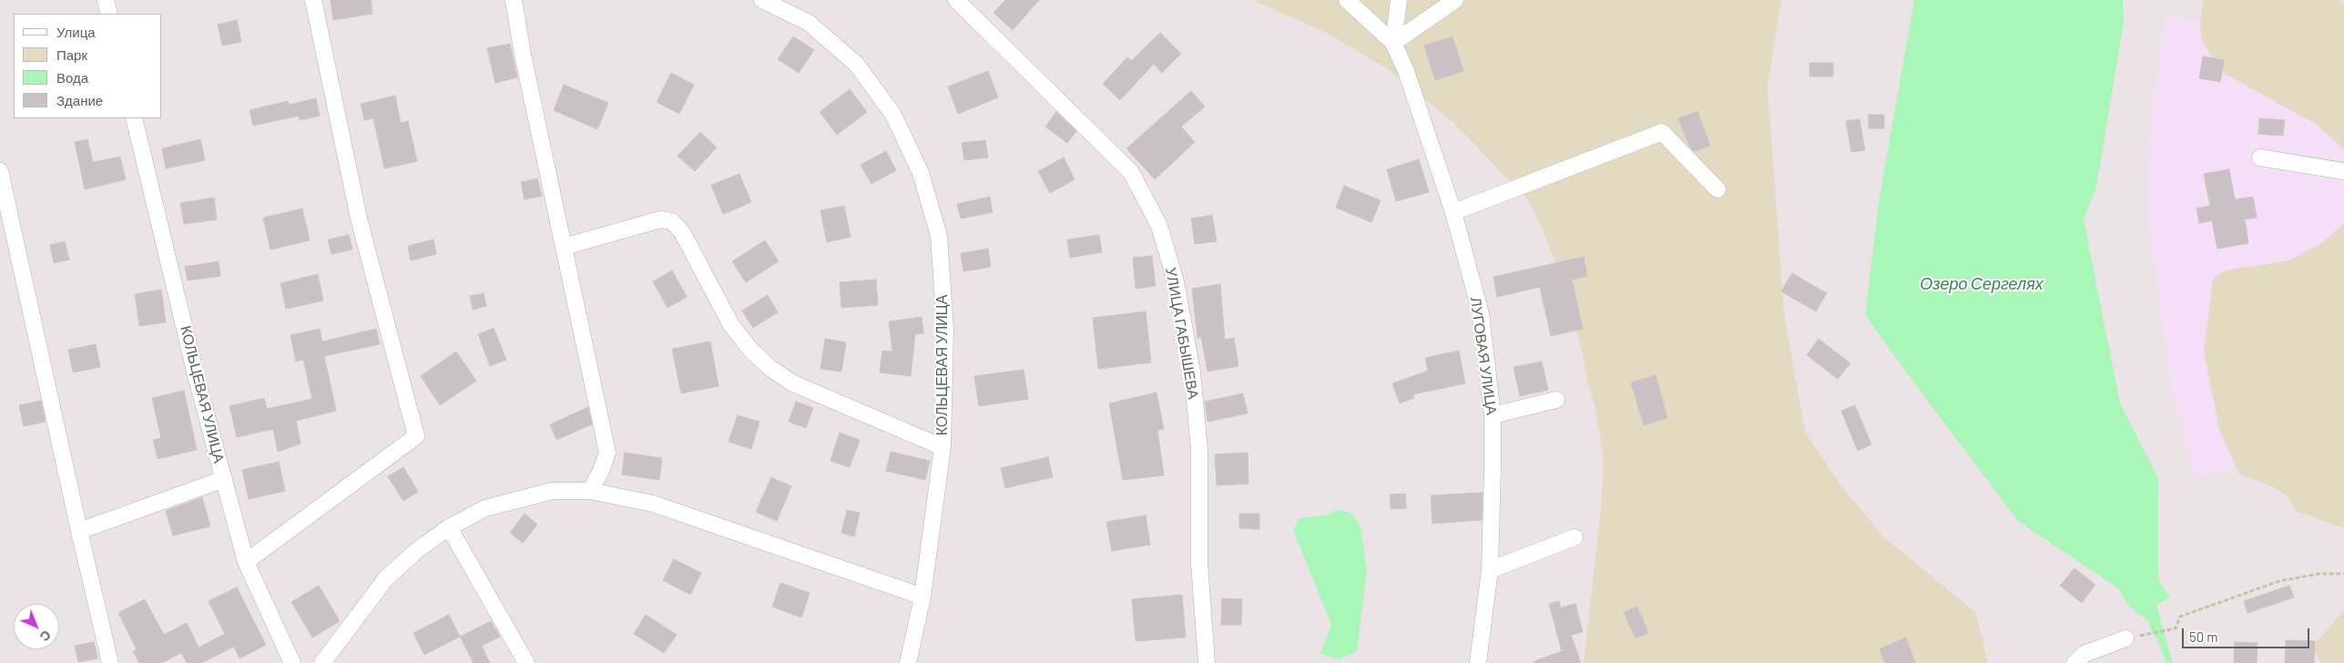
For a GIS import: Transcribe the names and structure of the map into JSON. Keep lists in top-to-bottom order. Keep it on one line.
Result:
{"streets":{"street":["УЛИЦА ГАБЫШЕВА","ЛУГОВАЯ УЛИЦА","КОЛЬЦЕВАЯ УЛИЦА"]},"water":["Озеро Сергелях"],"legend":["Улица","Парк","Вода","Здание"],"scale_bar":"50 m","north":"bottom right"}
